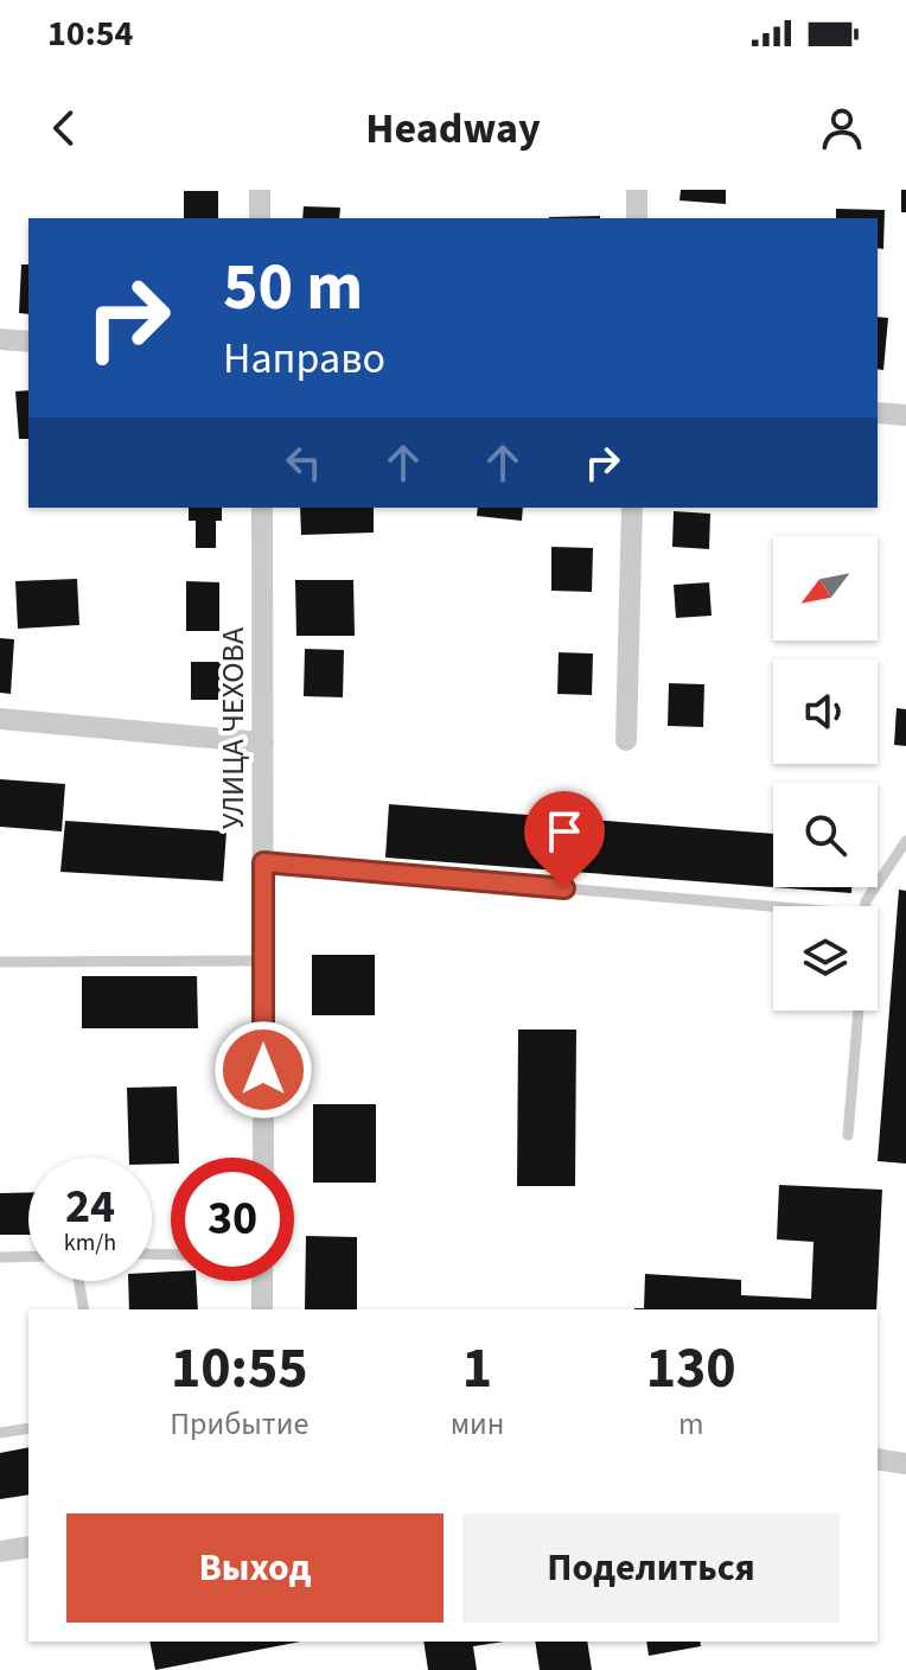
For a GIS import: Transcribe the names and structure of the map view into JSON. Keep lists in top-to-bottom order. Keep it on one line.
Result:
{"streets":{"street":["УЛИЦА ЧЕХОВА"]},"north":"bottom left","page":{"status":"10:54","header":"Headway","turn":["50 m","Направо"],"speed":"24 km/h","limit":"30","eta":["10:55","Прибытие","1","мин","130","m"],"buttons":["Выход","Поделиться"]}}
